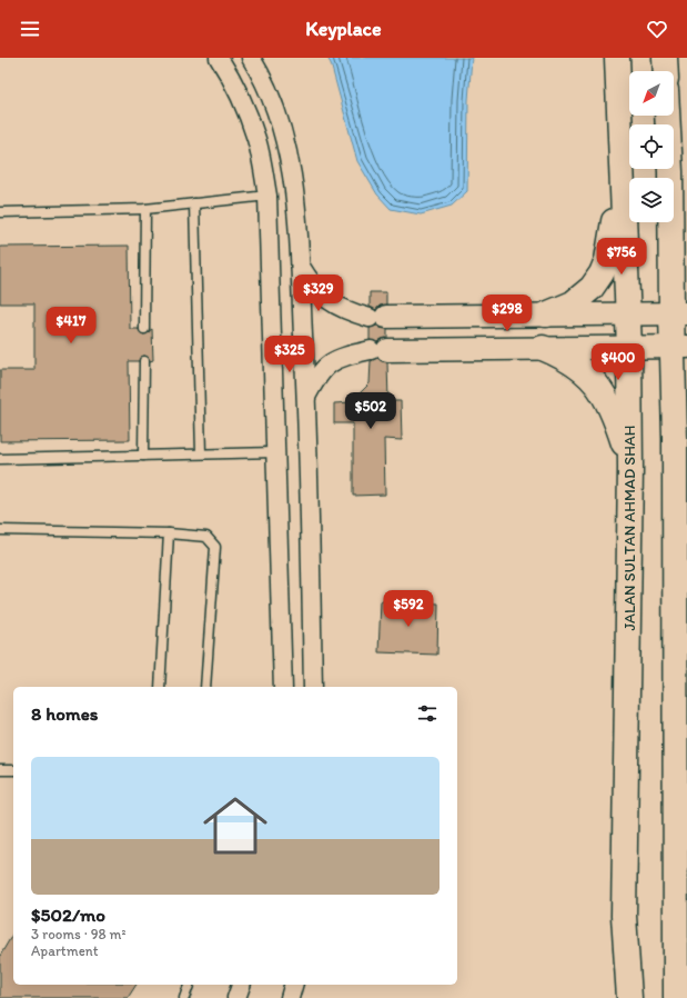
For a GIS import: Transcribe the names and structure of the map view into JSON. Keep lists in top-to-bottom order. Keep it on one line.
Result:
{"streets":{"main road":["JALAN SULTAN AHMAD SHAH"]},"north":"bottom left","page":{"header":"Keyplace","price":["$756","$329","$298","$417","$325","$400","$502","$592"],"heading":"8 homes","list":[{"name":"$502/mo","note":"3 rooms · 98 m² · Apartment"}]}}
